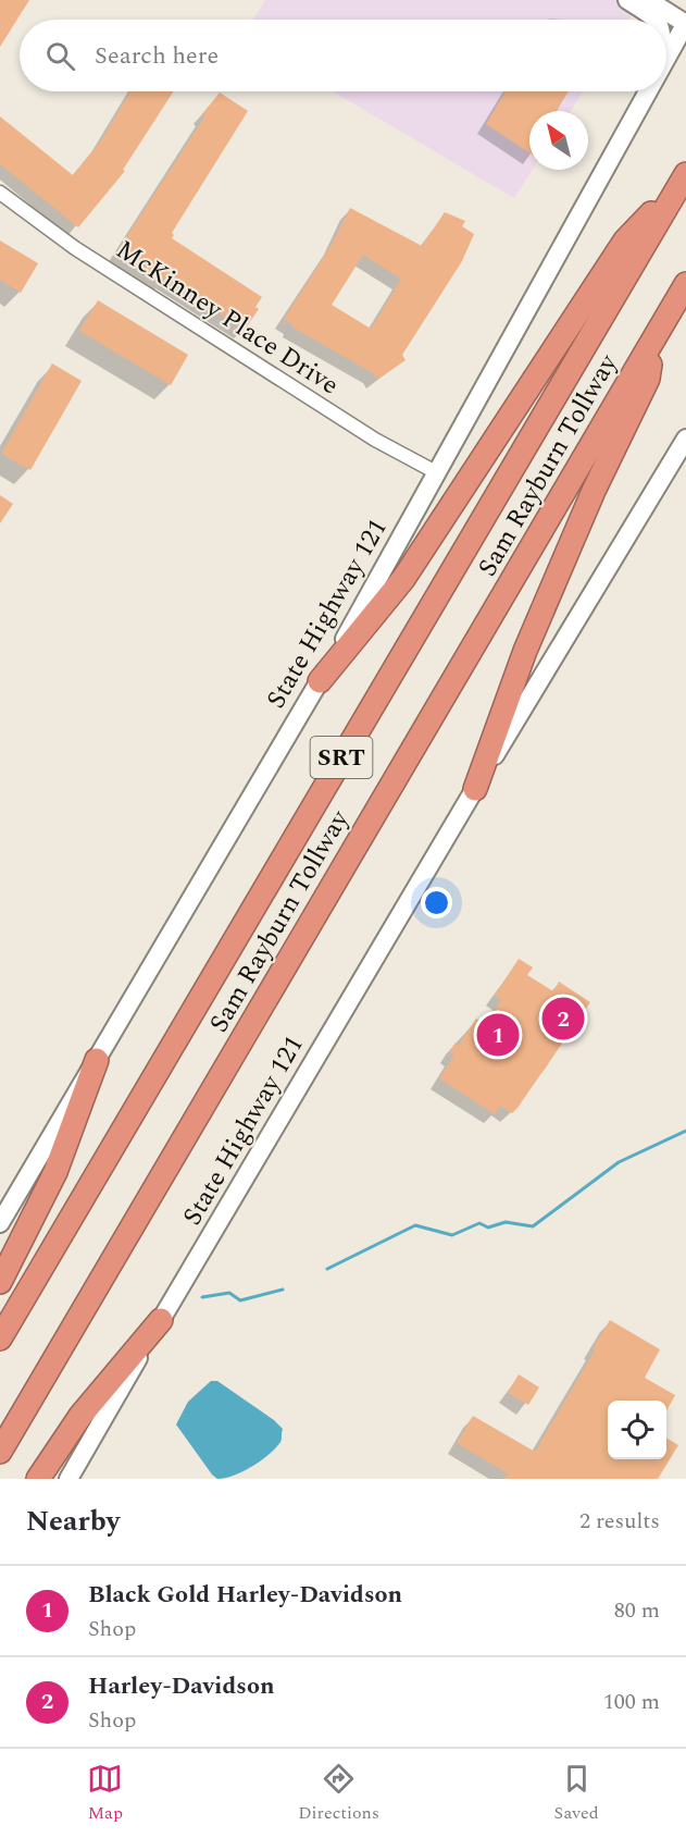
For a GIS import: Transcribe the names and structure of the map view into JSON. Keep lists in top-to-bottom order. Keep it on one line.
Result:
{"streets":{"highway":["Sam Rayburn Tollway","SRT"],"main road":["State Highway 121"],"street":["McKinney Place Drive"]},"crossings":[["McKinney Place Drive","State Highway 121"]],"north":"top left","page":{"search":"Search here","pins":["2","1"],"heading":["Nearby","2 results"],"list":[{"mark":"1","name":"Black Gold Harley-Davidson","note":"Shop","value":"80 m"},{"mark":"2","name":"Harley-Davidson","note":"Shop","value":"100 m"}],"nav":["Map","Directions","Saved"]}}
